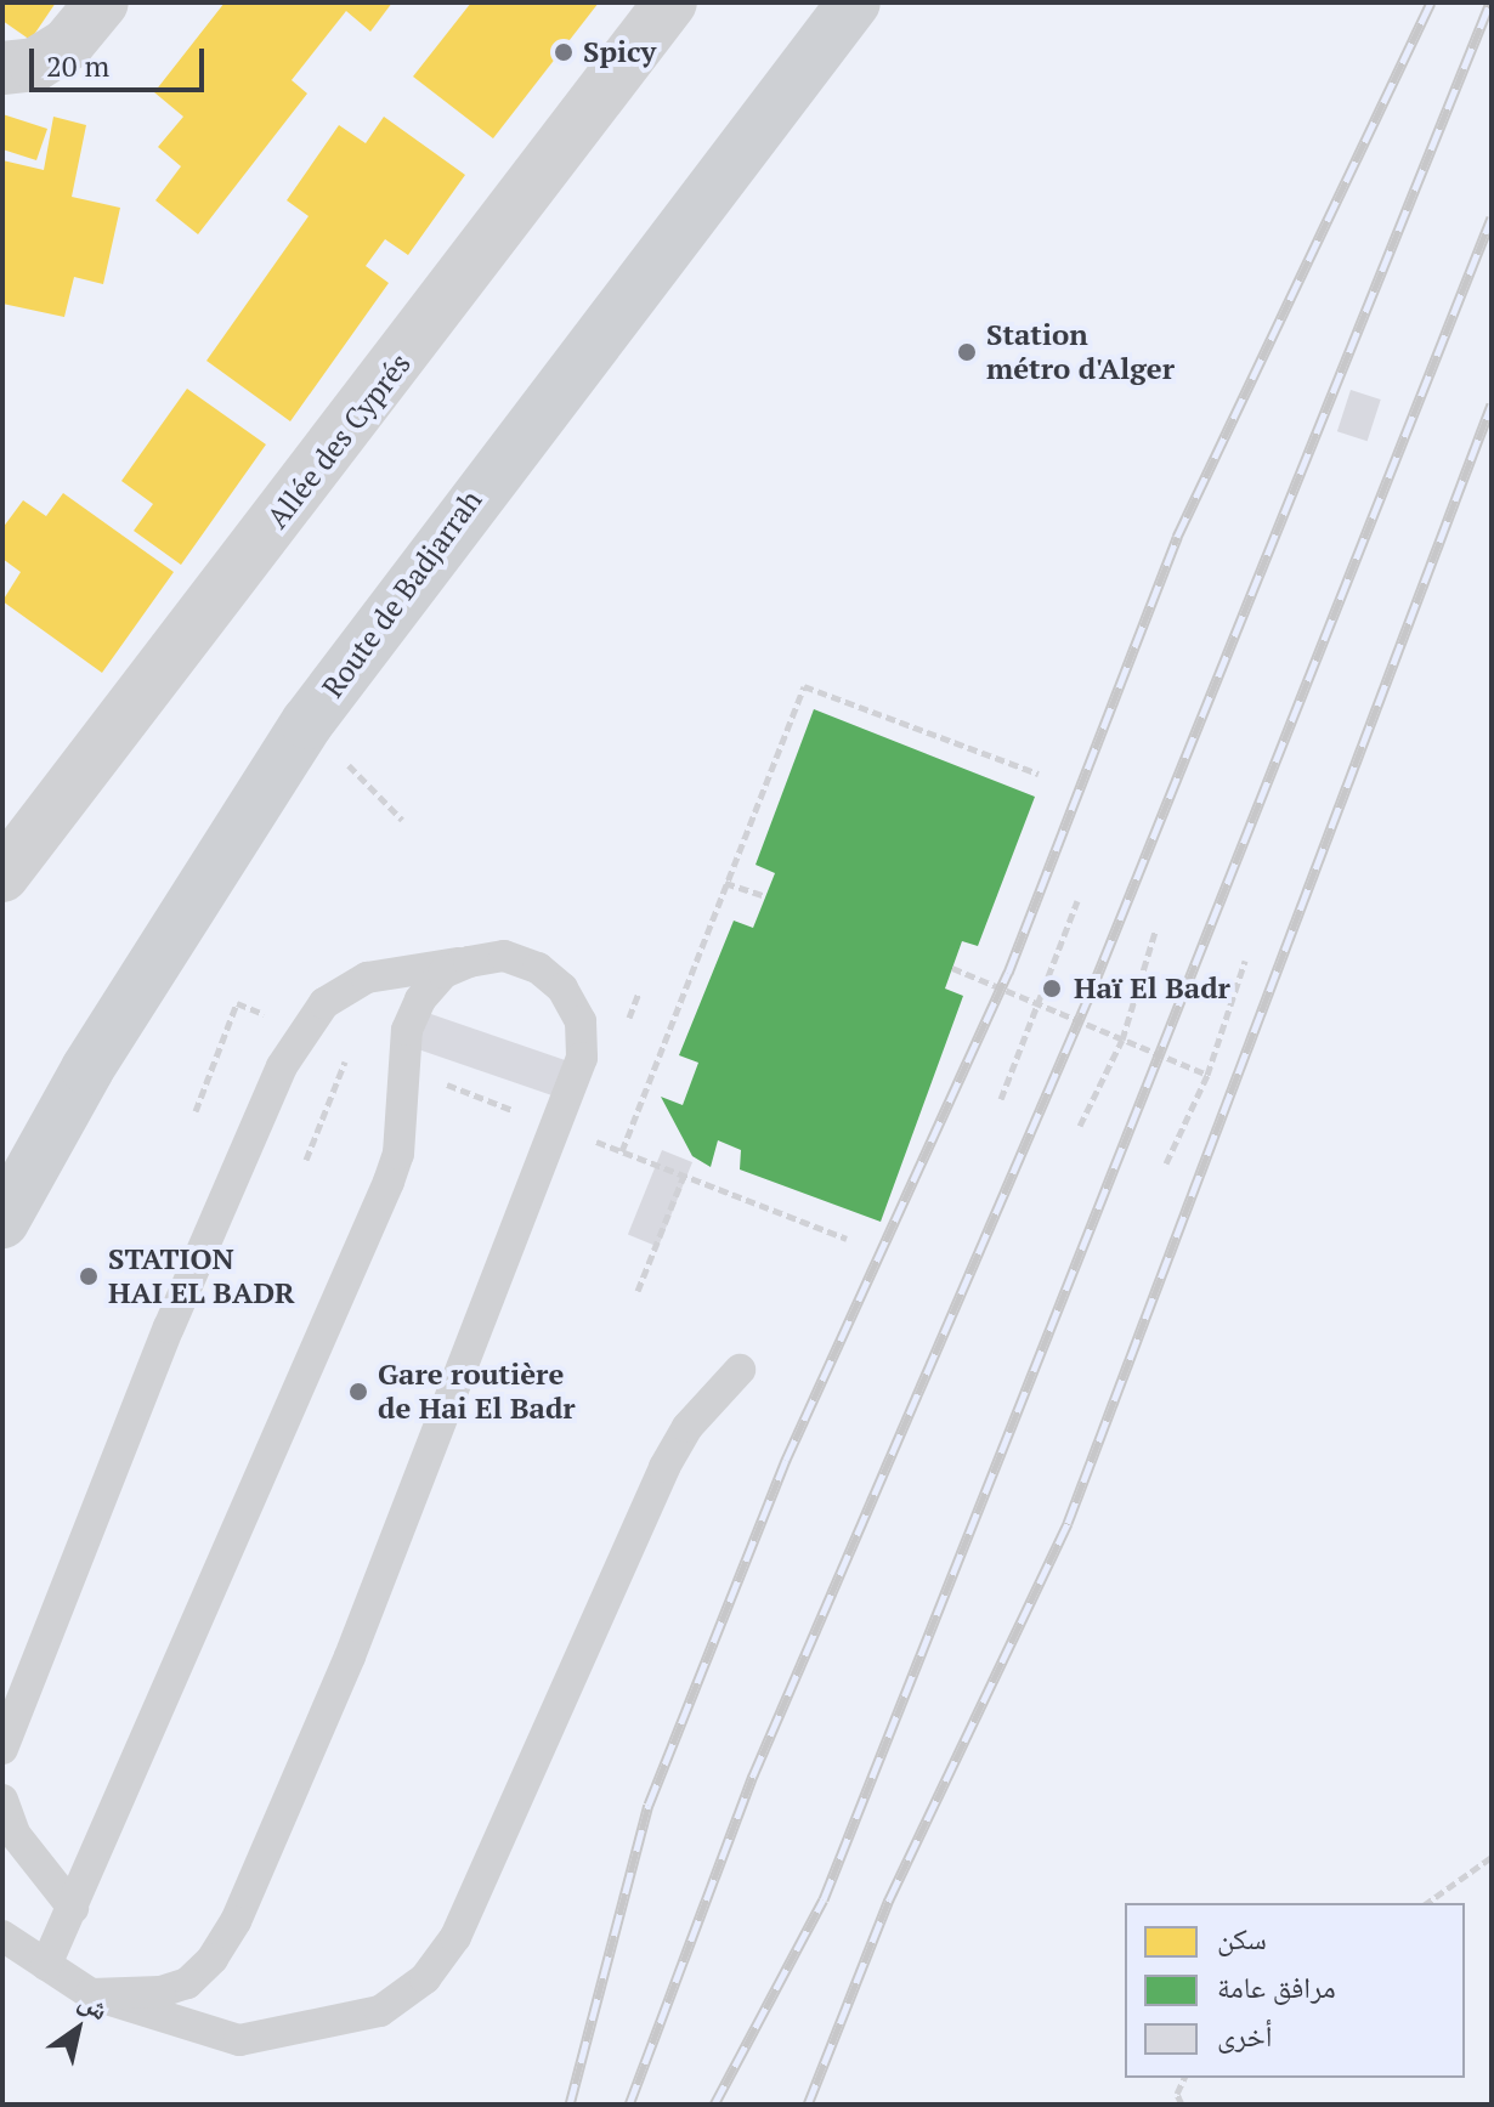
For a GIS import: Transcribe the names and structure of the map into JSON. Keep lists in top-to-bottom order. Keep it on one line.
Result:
{"streets":{"main road":["Route de Badjarrah"],"street":["Allée des Cyprés"]},"places":["Spicy","Station métro d'Alger","Haï El Badr","STATION HAI EL BADR","Gare routière de Hai El Badr"],"legend":["سكن","مرافق عامة","أخرى"],"scale_bar":"20 m","north":"top right"}
